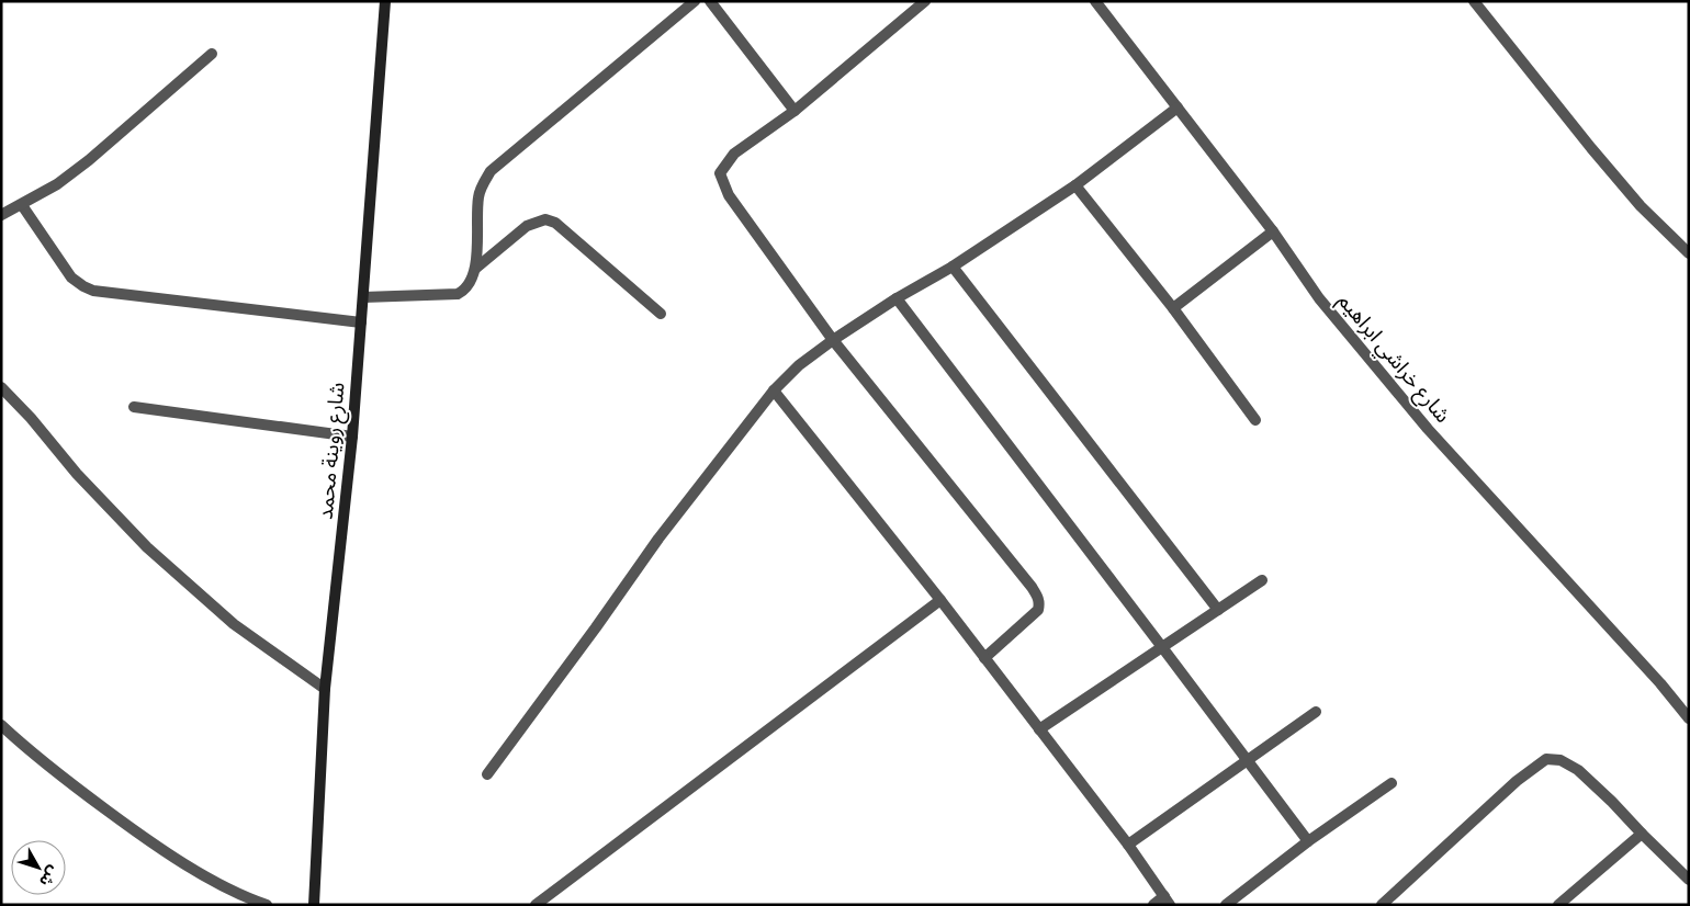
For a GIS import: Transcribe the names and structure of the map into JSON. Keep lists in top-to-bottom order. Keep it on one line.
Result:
{"streets":{"main road":["شارع روينة محمد"],"street":["شارع خراشي ابراهيم"]},"north":"bottom right"}
